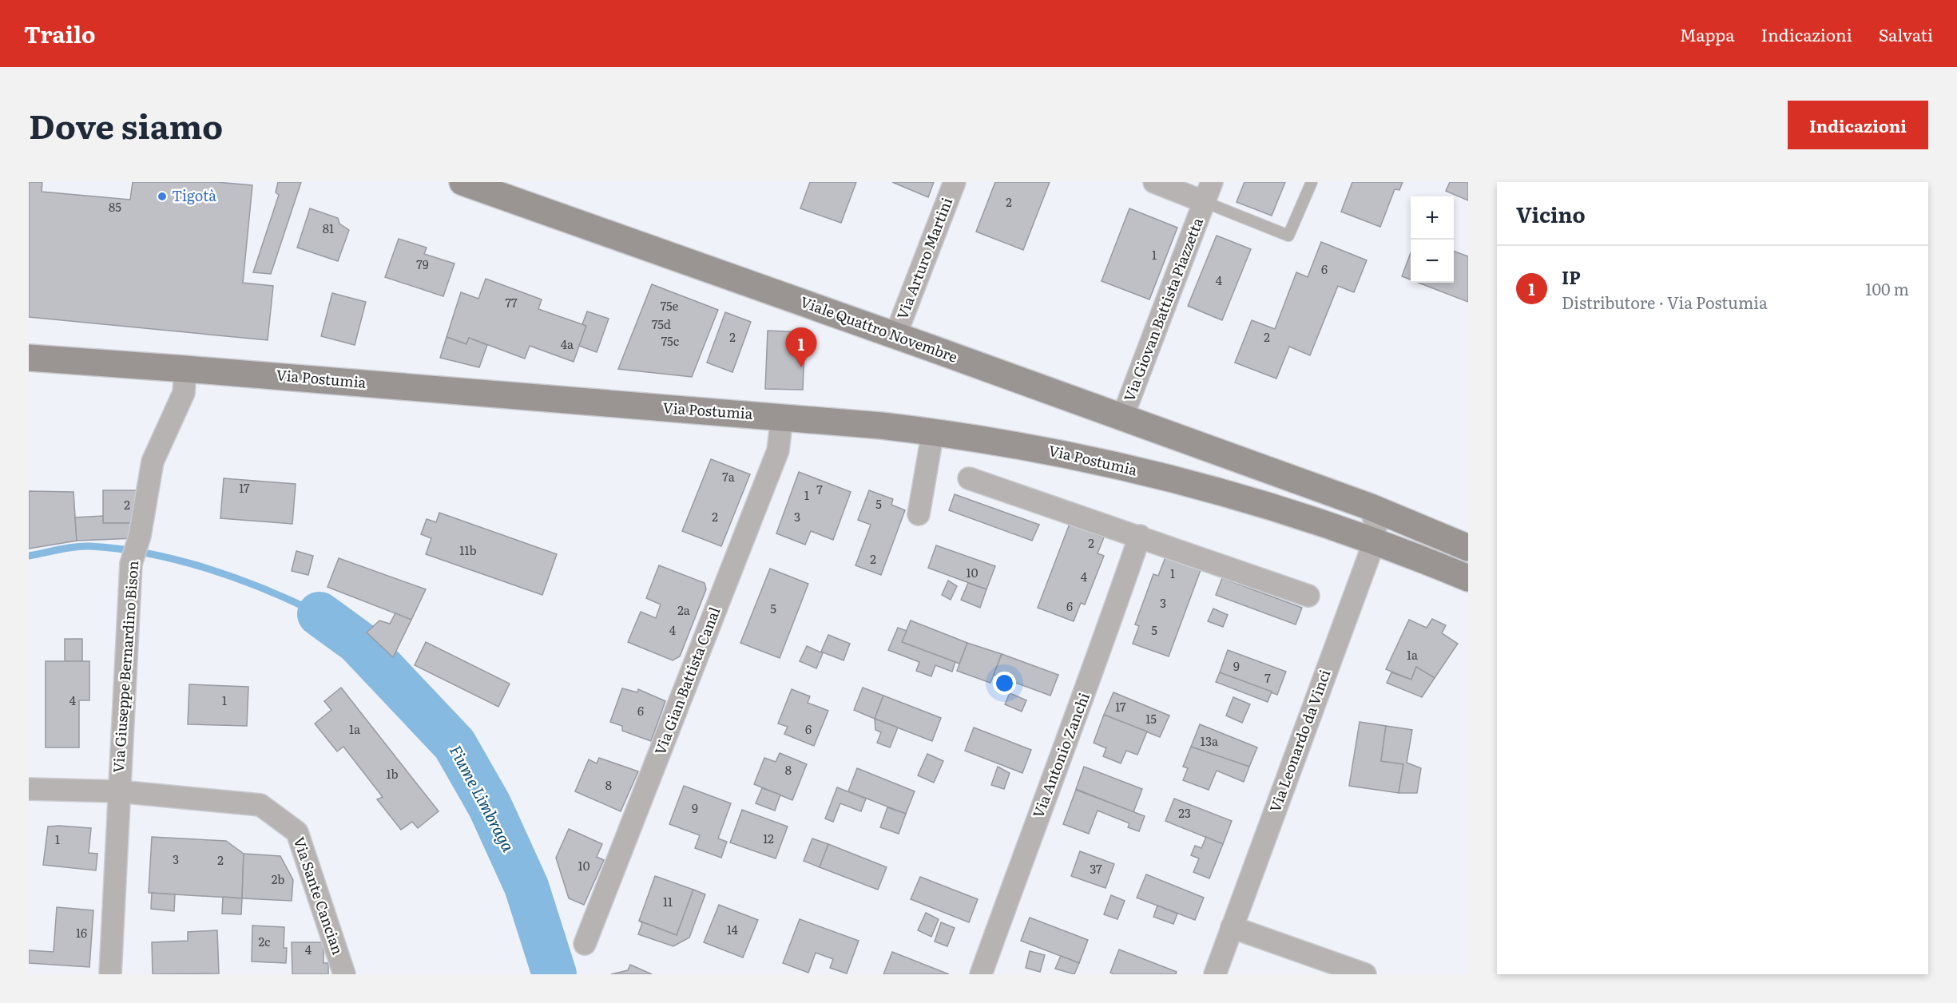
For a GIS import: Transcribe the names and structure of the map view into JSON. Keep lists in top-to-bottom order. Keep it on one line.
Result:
{"streets":{"street":["Via Arturo Martini","Via Giovan Battista Piazzetta","Viale Quattro Novembre","Via Postumia","Via Giuseppe Bernardino Bison","Via Gian Battista Canal","Via Leonardo da Vinci","Via Antonio Zanchi","Via Sante Cancian"]},"crossings":[["Via Arturo Martini","Viale Quattro Novembre"],["Via Giovan Battista Piazzetta","Viale Quattro Novembre"],["Via Postumia","Via Giuseppe Bernardino Bison"],["Via Postumia","Via Gian Battista Canal"],["Via Postumia","Via Leonardo da Vinci"],["Via Giuseppe Bernardino Bison","Via Sante Cancian"]],"water":["Fiume Limbraga"],"places":["Tigotà"],"house_numbers":["2","85","81","1","79","6","4","77","75e","75d","2","2","75c","4a","7a","17","7","1","5","2","2","3","2","11b","2","10","1","4","3","6","5","2a","4","5","1a","9","7","4","1","17","6","15","1a","6","13a","8","1b","8","9","23","12","1","3","2","10","37","2b","11","14","16","2c","4"],"page":{"header":"Trailo","nav":["Mappa","Indicazioni","Salvati"],"title":"Dove siamo","buttons":"Indicazioni","heading":"Vicino","map_buttons":["+","−"],"list":[{"mark":"1","name":"IP","note":"Distributore · Via Postumia","value":"100 m"}],"pins":"1"}}
